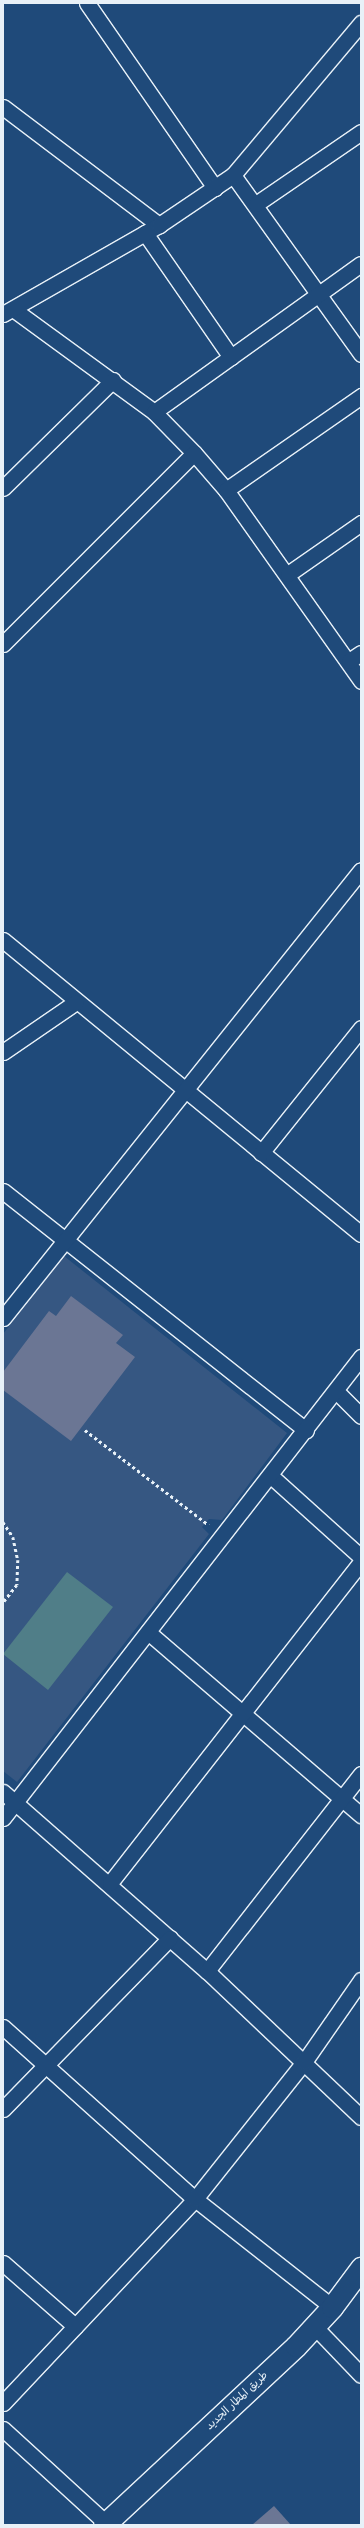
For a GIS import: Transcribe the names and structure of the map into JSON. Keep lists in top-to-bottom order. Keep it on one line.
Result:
{"streets":{"street":["طريق المطار الجديد"]}}
